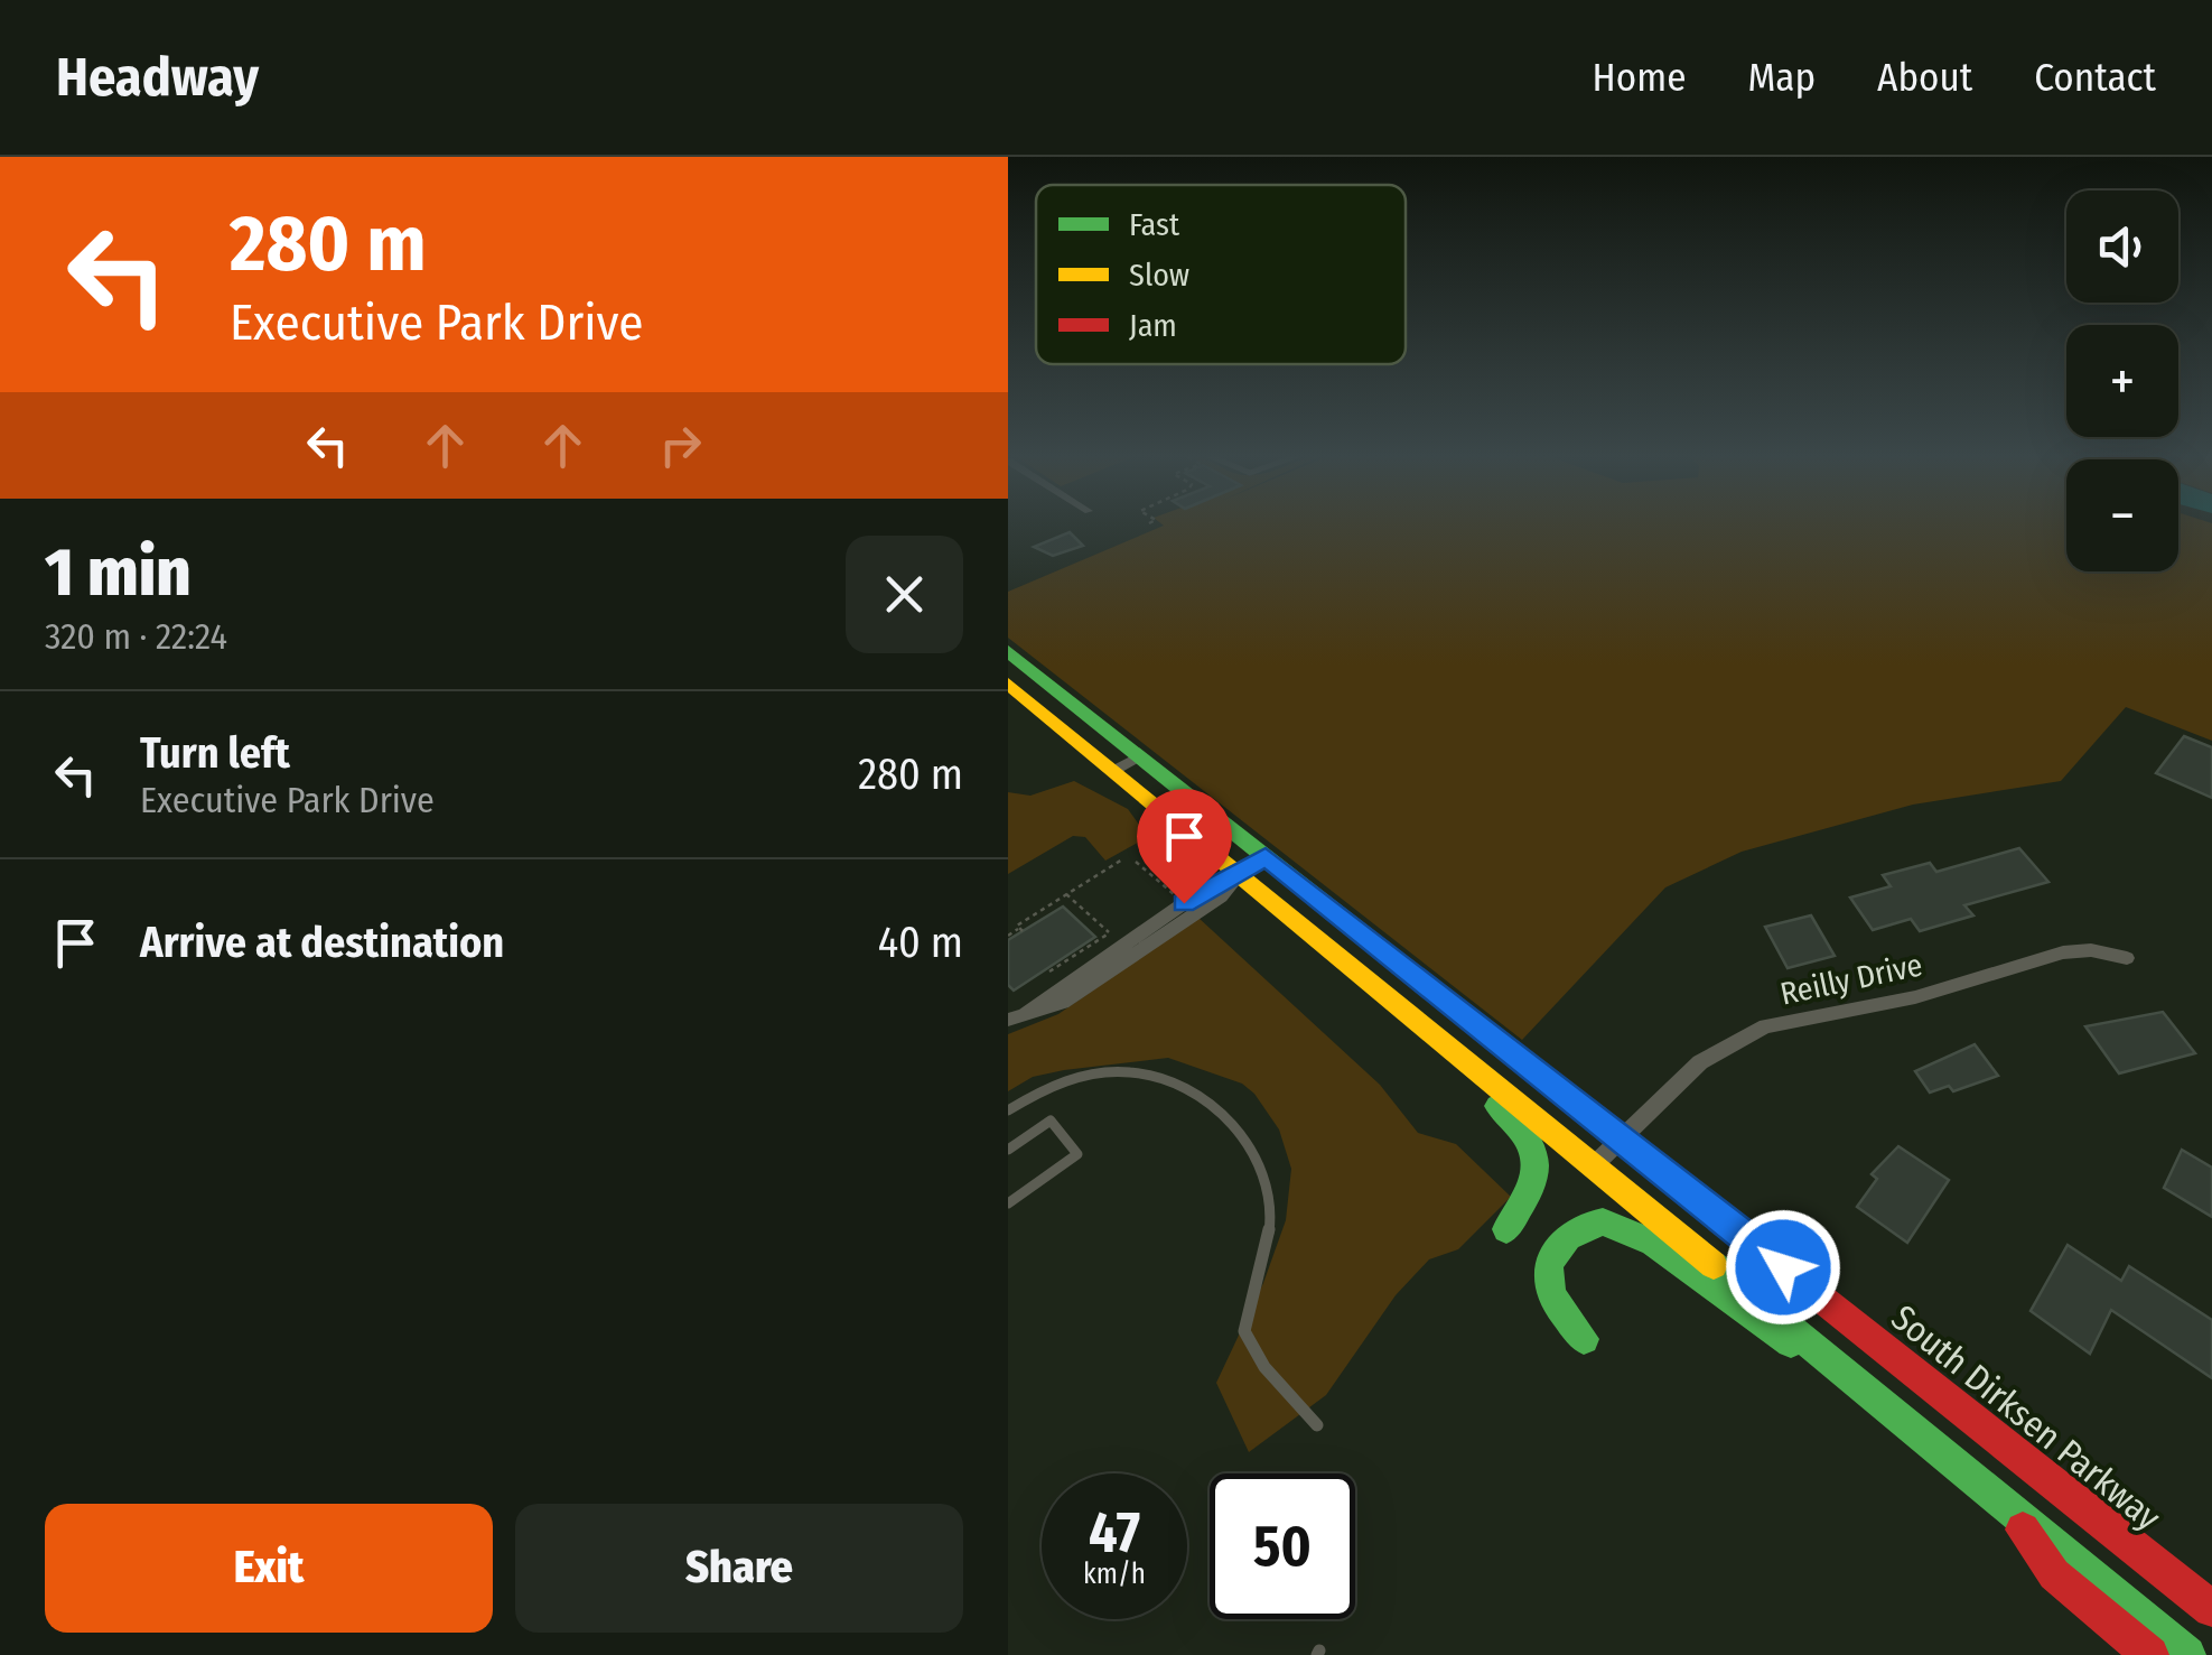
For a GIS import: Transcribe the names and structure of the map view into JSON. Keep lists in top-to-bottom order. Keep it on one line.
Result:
{"streets":{"main road":["South Dirksen Parkway"],"street":["Reilly Drive"]},"crossings":[["Reilly Drive","South Dirksen Parkway"]],"legend":["Fast","Slow","Jam"],"page":{"header":"Headway","nav":["Home","Map","About","Contact"],"turn":["280 m","Executive Park Drive"],"map_buttons":["+","−"],"heading":["1 min","320 m · 22:24"],"list":[{"name":"Turn left","note":"Executive Park Drive","value":"280 m"},{"name":"Arrive at destination","value":"40 m"}],"speed":"47 km/h","limit":"50","buttons":["Exit","Share"]}}
